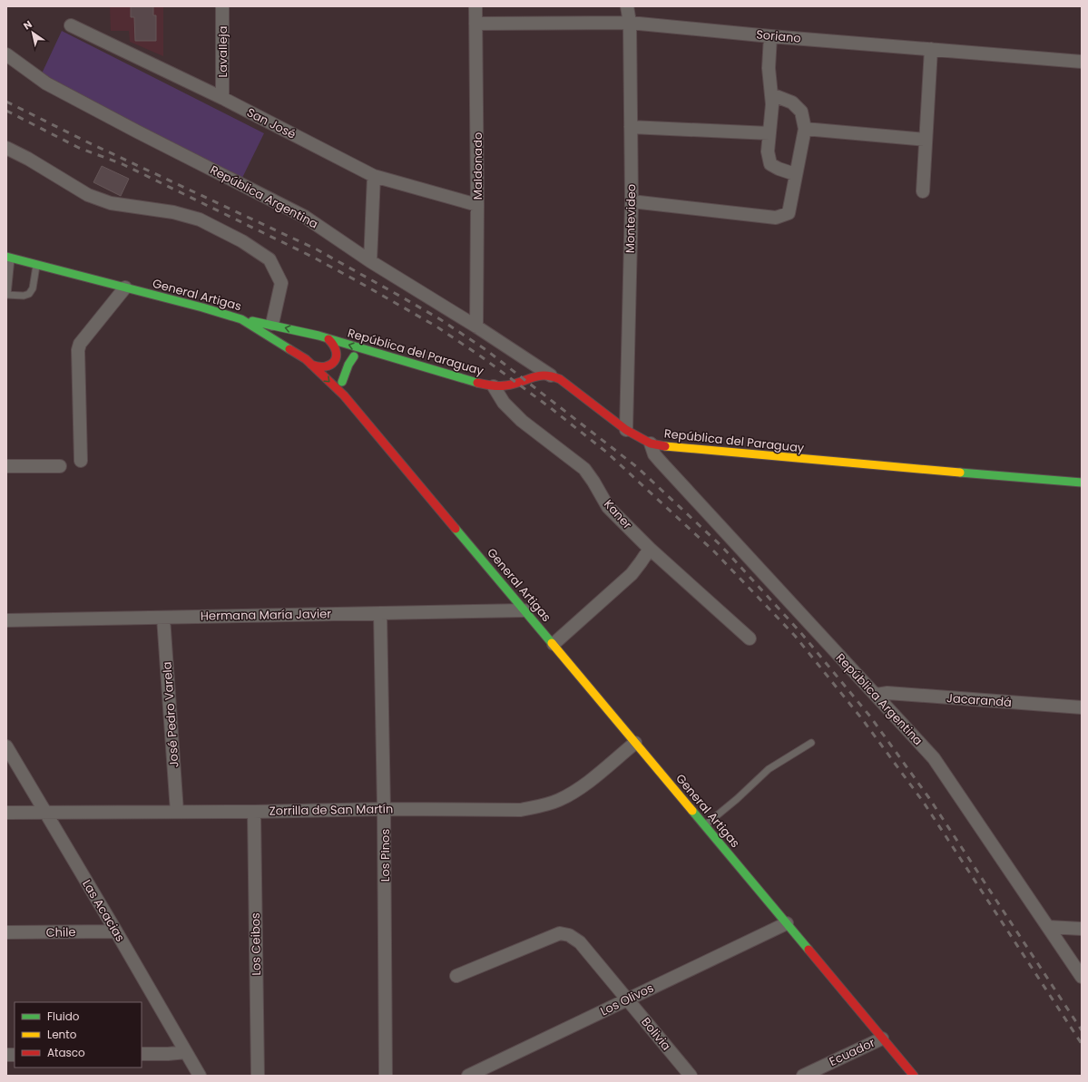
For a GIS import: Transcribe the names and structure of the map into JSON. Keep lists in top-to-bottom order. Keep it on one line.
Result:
{"streets":{"street":["Soriano","Lavalleja","San José","Maldonado","República Argentina","Montevideo","General Artigas","República del Paraguay","Kaner","Hermana María Javier","Jacarandá","José Pedro Varela","Zorrilla de San Martín","Los Pinos","Las Acacias","Chile","Los Ceibos","Los Olivos","Bolivia","Ecuador"]},"crossings":[["Soriano","Maldonado"],["Soriano","Montevideo"],["Lavalleja","San José"],["San José","Maldonado"],["Maldonado","República Argentina"],["República Argentina","República del Paraguay"],["República Argentina","Jacarandá"],["Montevideo","República del Paraguay"],["General Artigas","República del Paraguay"],["General Artigas","Hermana María Javier"],["General Artigas","Zorrilla de San Martín"],["General Artigas","Los Olivos"],["General Artigas","Ecuador"],["República del Paraguay","Kaner"],["Hermana María Javier","José Pedro Varela"],["Hermana María Javier","Los Pinos"],["José Pedro Varela","Zorrilla de San Martín"],["Zorrilla de San Martín","Los Pinos"],["Zorrilla de San Martín","Las Acacias"],["Zorrilla de San Martín","Los Ceibos"],["Las Acacias","Chile"],["Los Olivos","Bolivia"]],"legend":["Fluido","Lento","Atasco"],"north":"top left"}
